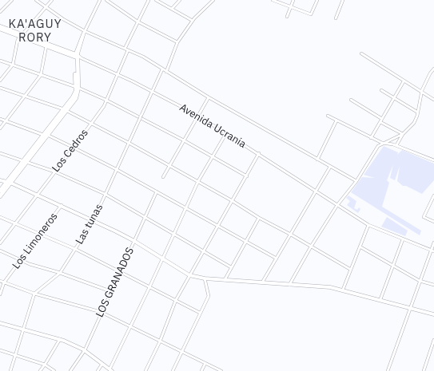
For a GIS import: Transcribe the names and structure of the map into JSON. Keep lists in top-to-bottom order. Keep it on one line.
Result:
{"streets":{"main road":["Avenida Ucrania"],"street":["Los Cedros","Las tunas","Los Limoneros","LOS GRANADOS"]},"crossings":[["Avenida Ucrania","Los Cedros"],["Avenida Ucrania","Las tunas"]],"districts":["KA'AGUY RORY"]}
